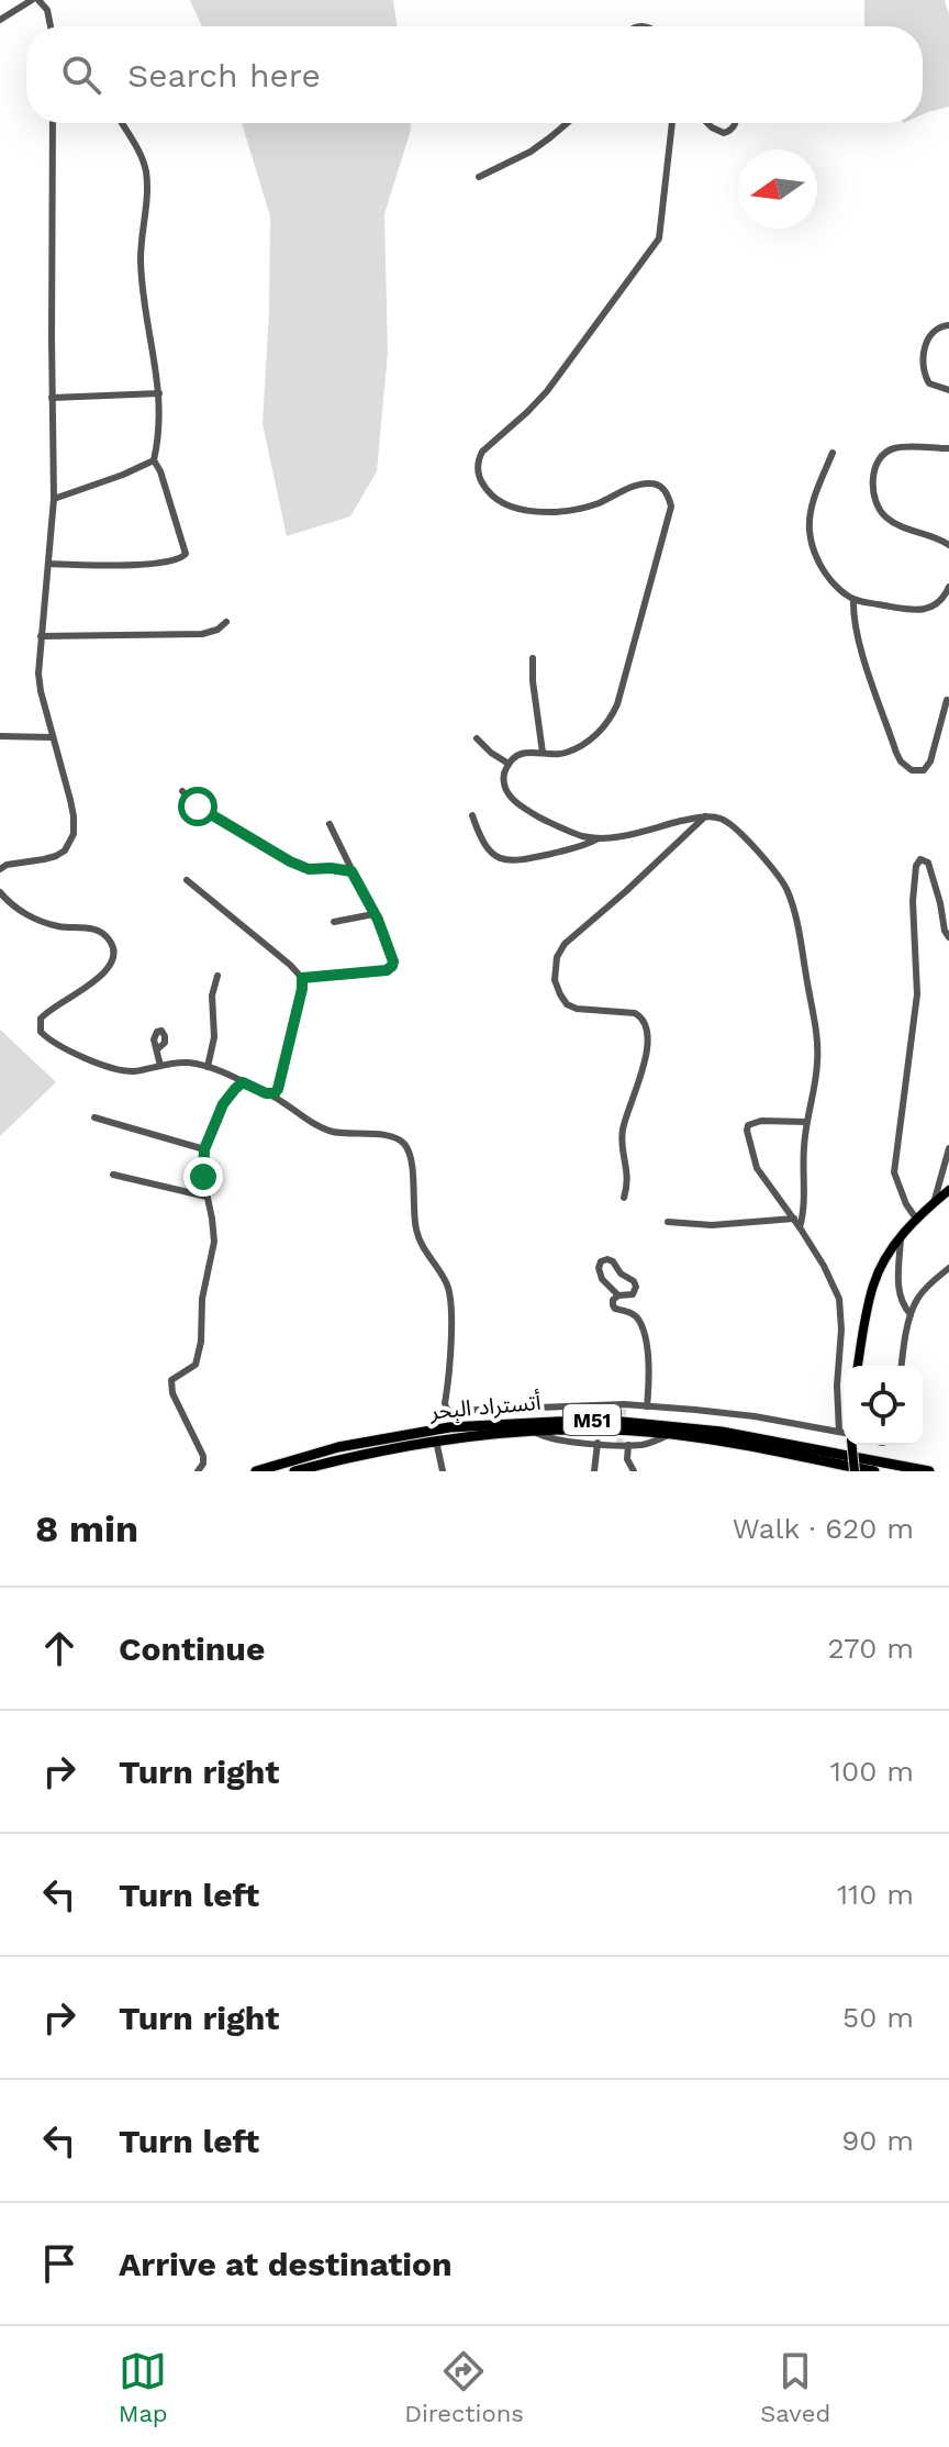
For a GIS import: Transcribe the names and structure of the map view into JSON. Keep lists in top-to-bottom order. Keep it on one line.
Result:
{"streets":{"highway":["أتستراد البحر","M51"]},"north":"left","page":{"search":"Search here","heading":["8 min","Walk · 620 m"],"list":[["Continue","270 m"],["Turn right","100 m"],["Turn left","110 m"],["Turn right","50 m"],["Turn left","90 m"],"Arrive at destination"],"nav":["Map","Directions","Saved"]}}
